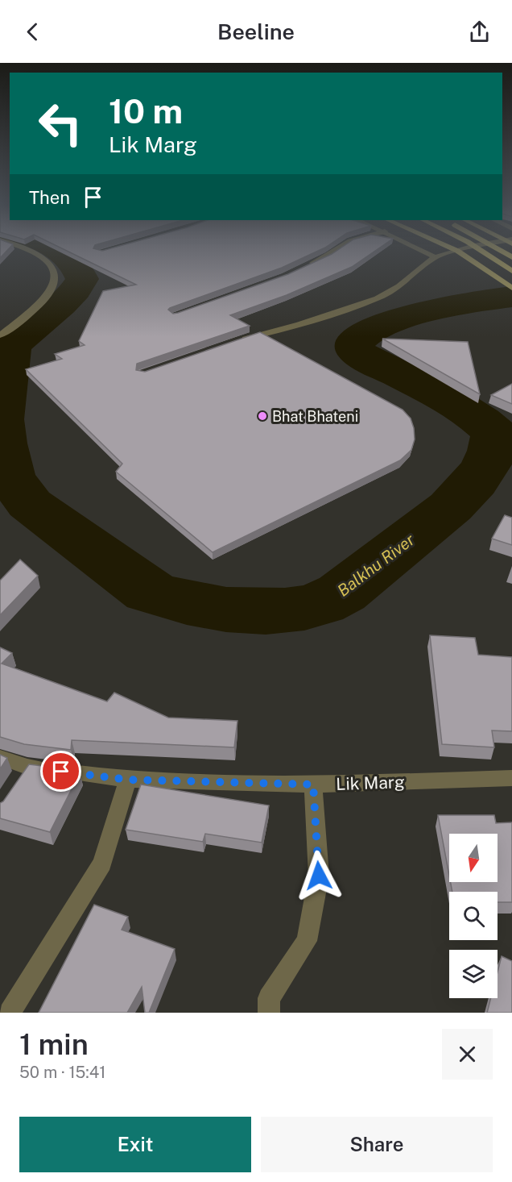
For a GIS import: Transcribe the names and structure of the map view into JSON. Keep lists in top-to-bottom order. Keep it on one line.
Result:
{"streets":{"street":["Lik Marg"]},"water":["Balkhu River"],"places":["Bhat Bhateni"],"north":"bottom","page":{"header":"Beeline","turn":["10 m","Lik Marg"],"then":"Then","heading":["1 min","50 m · 15:41"],"buttons":["Exit","Share"]}}
